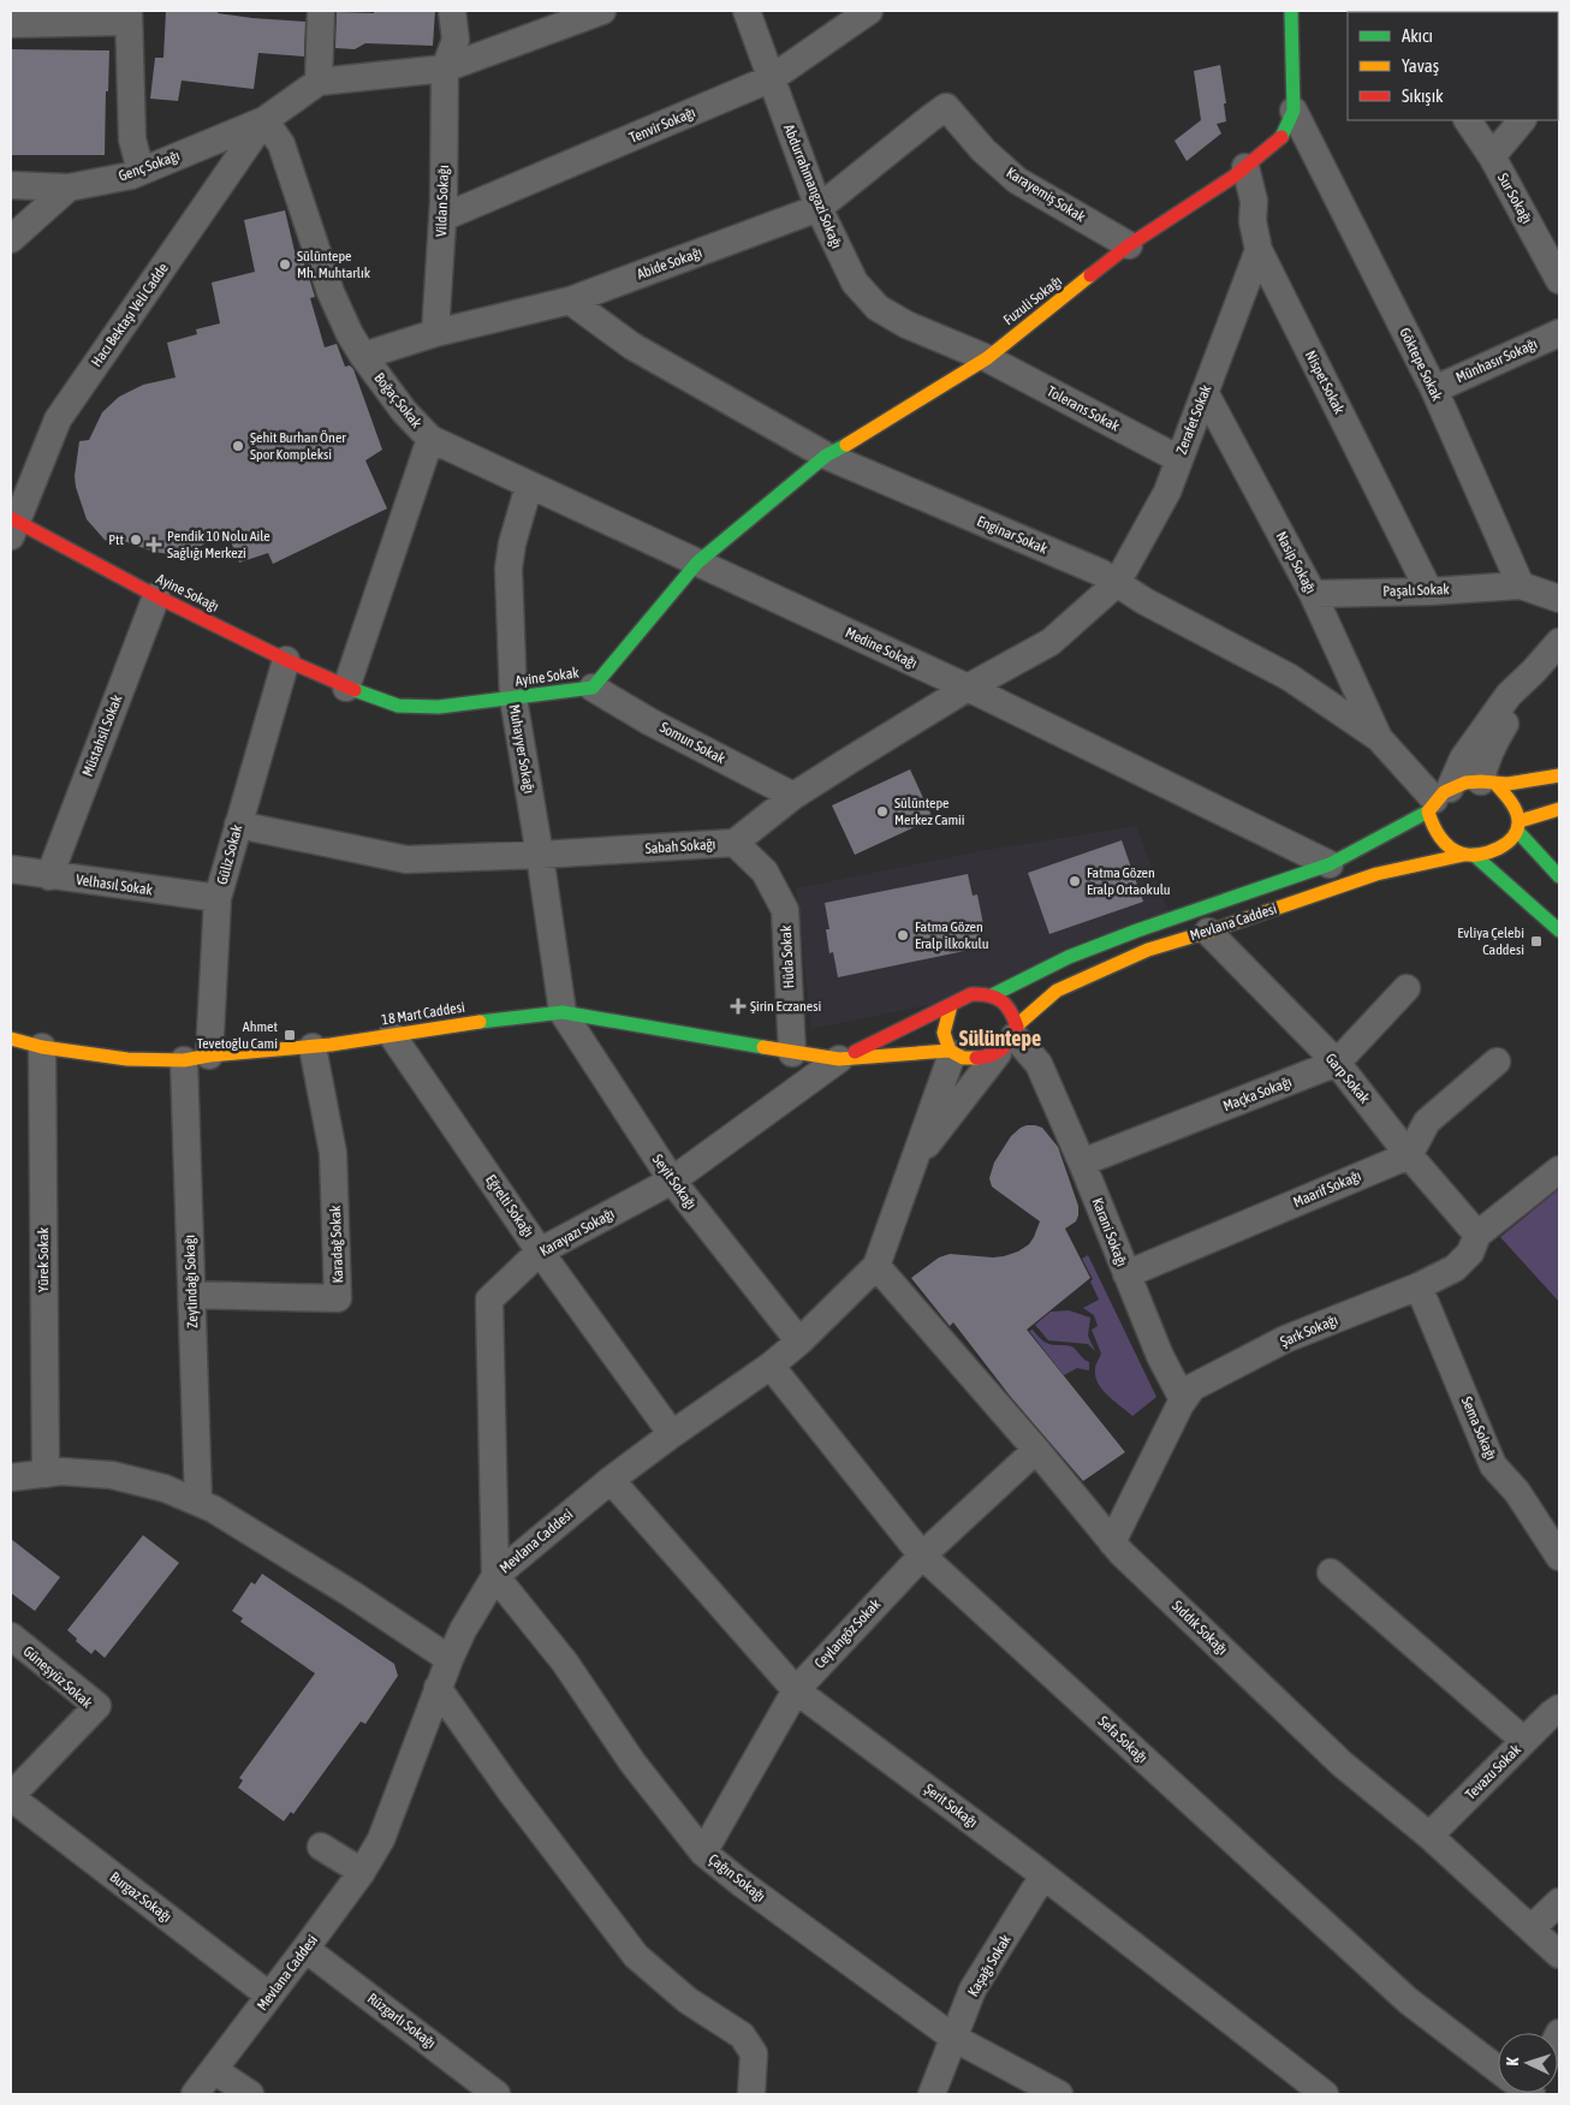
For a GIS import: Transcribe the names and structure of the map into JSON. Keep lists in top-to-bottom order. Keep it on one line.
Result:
{"streets":{"street":["Tenvir Sokağı","Genç Sokağı","Abdurrahmangazi Sokağı","Karayemiş Sokak","Sur Sokağı","Vildan Sokağı","Abide Sokağı","Fuzuli Sokağı","Hacı Bektaşı Veli Cadde","Münhasır Sokağı","Göktepe Sokak","Nispet Sokak","Boğaç Sokak","Tolerans Sokak","Zerafet Sokak","Enginar Sokak","Nasip Sokağı","Paşalı Sokak","Ayine Sokağı","Medine Sokağı","Ayine Sokak","Müstahsil Sokak","Somun Sokak","Muhayyer Sokağı","Sabah Sokağı","Güliz Sokak","Velhasıl Sokak","Mevlana Caddesi","Hüda Sokak","18 Mart Caddesi","Garp Sokak","Maçka Sokağı","Seyit Sokağı","Maarif Sokağı","Eğrelti Sokağı","Karayazı Sokağı","Karani Sokağı","Karadağ Sokak","Yürek Sokak","Zeytindağı Sokağı","Şark Sokağı","Sema Sokağı","Sıddık Sokağı","Ceylangöz Sokak","Güneşyüz Sokak","Sefa Sokağı","Tevazu Sokak","Şerit Sokağı","Çağın Sokağı","Burgaz Sokağı","Kaşağı Sokak","Rüzgarlı Sokağı"]},"crossings":[["Tenvir Sokağı","Abdurrahmangazi Sokağı"],["Tenvir Sokağı","Vildan Sokağı"],["Genç Sokağı","Hacı Bektaşı Veli Cadde"],["Genç Sokağı","Boğaç Sokak"],["Abdurrahmangazi Sokağı","Abide Sokağı"],["Abdurrahmangazi Sokağı","Fuzuli Sokağı"],["Abdurrahmangazi Sokağı","Tolerans Sokak"],["Karayemiş Sokak","Abide Sokağı"],["Karayemiş Sokak","Fuzuli Sokağı"],["Vildan Sokağı","Abide Sokağı"],["Abide Sokağı","Boğaç Sokak"],["Abide Sokağı","Enginar Sokak"],["Fuzuli Sokağı","Göktepe Sokak"],["Fuzuli Sokağı","Nispet Sokak"],["Fuzuli Sokağı","Tolerans Sokak"],["Fuzuli Sokağı","Enginar Sokak"],["Fuzuli Sokağı","Medine Sokağı"],["Fuzuli Sokağı","Ayine Sokak"],["Hacı Bektaşı Veli Cadde","Boğaç Sokak"],["Hacı Bektaşı Veli Cadde","Ayine Sokağı"],["Münhasır Sokağı","Göktepe Sokak"],["Göktepe Sokak","Paşalı Sokak"],["Nispet Sokak","Zerafet Sokak"],["Nispet Sokak","Paşalı Sokak"],["Boğaç Sokak","Ayine Sokağı"],["Boğaç Sokak","Medine Sokağı"],["Boğaç Sokak","Ayine Sokak"],["Tolerans Sokak","Zerafet Sokak"],["Zerafet Sokak","Enginar Sokak"],["Zerafet Sokak","Nasip Sokağı"],["Zerafet Sokak","Sabah Sokağı"],["Enginar Sokak","Nasip Sokağı"],["Enginar Sokak","Sabah Sokağı"],["Enginar Sokak","Mevlana Caddesi"],["Nasip Sokağı","Paşalı Sokak"],["Ayine Sokağı","Ayine Sokak"],["Ayine Sokağı","Müstahsil Sokak"],["Ayine Sokağı","Güliz Sokak"],["Medine Sokağı","Ayine Sokak"],["Medine Sokağı","Muhayyer Sokağı"],["Medine Sokağı","Sabah Sokağı"],["Medine Sokağı","Mevlana Caddesi"],["Ayine Sokak","Somun Sokak"],["Ayine Sokak","Muhayyer Sokağı"],["Müstahsil Sokak","Velhasıl Sokak"],["Somun Sokak","Sabah Sokağı"],["Muhayyer Sokağı","Sabah Sokağı"],["Muhayyer Sokağı","18 Mart Caddesi"],["Muhayyer Sokağı","Seyit Sokağı"],["Sabah Sokağı","Güliz Sokak"],["Sabah Sokağı","Hüda Sokak"],["Güliz Sokak","Velhasıl Sokak"],["Güliz Sokak","18 Mart Caddesi"],["Güliz Sokak","Zeytindağı Sokağı"],["Mevlana Caddesi","18 Mart Caddesi"],["Mevlana Caddesi","Garp Sokak"],["Mevlana Caddesi","Seyit Sokağı"],["Mevlana Caddesi","Eğrelti Sokağı"],["Mevlana Caddesi","Karayazı Sokağı"],["Mevlana Caddesi","Karani Sokağı"],["Mevlana Caddesi","Sıddık Sokağı"],["Mevlana Caddesi","Sefa Sokağı"],["Mevlana Caddesi","Şerit Sokağı"],["Mevlana Caddesi","Çağın Sokağı"],["Mevlana Caddesi","Burgaz Sokağı"],["Mevlana Caddesi","Rüzgarlı Sokağı"],["Hüda Sokak","18 Mart Caddesi"],["18 Mart Caddesi","Seyit Sokağı"],["18 Mart Caddesi","Eğrelti Sokağı"],["18 Mart Caddesi","Karayazı Sokağı"],["18 Mart Caddesi","Karani Sokağı"],["18 Mart Caddesi","Karadağ Sokak"],["18 Mart Caddesi","Yürek Sokak"],["18 Mart Caddesi","Zeytindağı Sokağı"],["Garp Sokak","Maçka Sokağı"],["Garp Sokak","Maarif Sokağı"],["Garp Sokak","Şark Sokağı"],["Maçka Sokağı","Karani Sokağı"],["Seyit Sokağı","Karayazı Sokağı"],["Maarif Sokağı","Karani Sokağı"],["Eğrelti Sokağı","Karayazı Sokağı"],["Karayazı Sokağı","Çağın Sokağı"],["Karani Sokağı","Şark Sokağı"],["Karadağ Sokak","Zeytindağı Sokağı"],["Şark Sokağı","Sema Sokağı"],["Şark Sokağı","Sıddık Sokağı"],["Sıddık Sokağı","Ceylangöz Sokak"],["Sıddık Sokağı","Tevazu Sokak"],["Ceylangöz Sokak","Sefa Sokağı"],["Ceylangöz Sokak","Şerit Sokağı"],["Ceylangöz Sokak","Çağın Sokağı"],["Güneşyüz Sokak","Burgaz Sokağı"],["Şerit Sokağı","Kaşağı Sokak"],["Çağın Sokağı","Kaşağı Sokak"]],"districts":["Sülüntepe"],"places":{"other":["Sülüntepe Mh. Muhtarlık","Şehit Burhan Öner Spor Kompleksi","Ptt","Sülüntepe Merkez Camii","Fatma Gözen Eralp Ortaokulu","Fatma Gözen Eralp İlkokulu"],"health":["Pendik 10 Nolu Aile Sağlığı Merkezi","Şirin Eczanesi"],"transit":["Evliya Çelebi Caddesi","Ahmet Tevetoğlu Cami"]},"legend":["Akıcı","Yavaş","Sıkışık"],"north":"left"}
